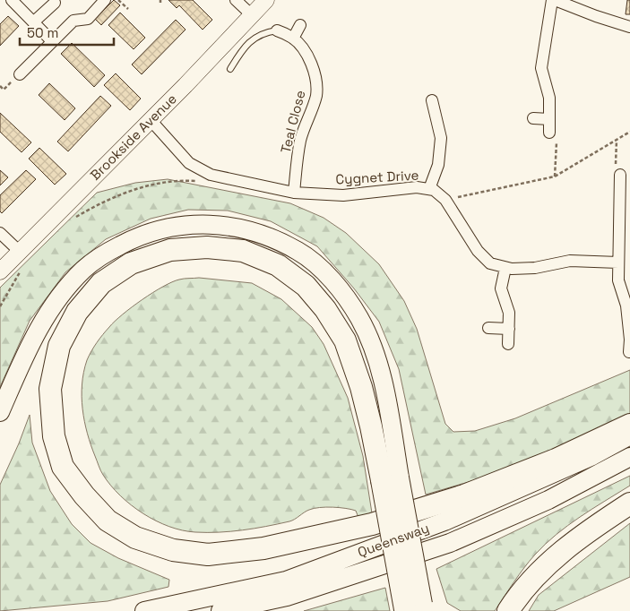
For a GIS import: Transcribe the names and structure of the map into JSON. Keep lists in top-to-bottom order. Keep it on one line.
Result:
{"streets":{"main road":["Queensway"],"street":["Teal Close","Brookside Avenue","Cygnet Drive"]},"crossings":[["Teal Close","Cygnet Drive"],["Brookside Avenue","Cygnet Drive"]],"scale_bar":"50 m"}
